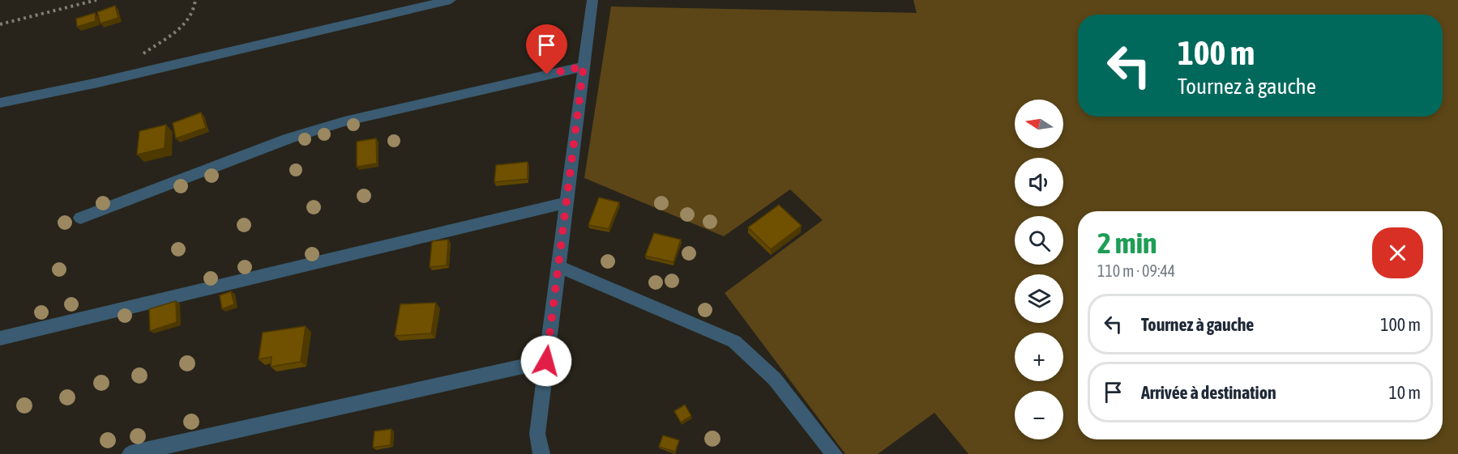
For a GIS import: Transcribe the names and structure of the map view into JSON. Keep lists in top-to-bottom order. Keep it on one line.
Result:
{"north":"left","page":{"turn":["100 m","Tournez à gauche"],"map_buttons":["+","−"],"heading":["2 min","110 m · 09:44"],"list":[{"name":"Tournez à gauche","value":"100 m"},{"name":"Arrivée à destination","value":"10 m"}]}}
